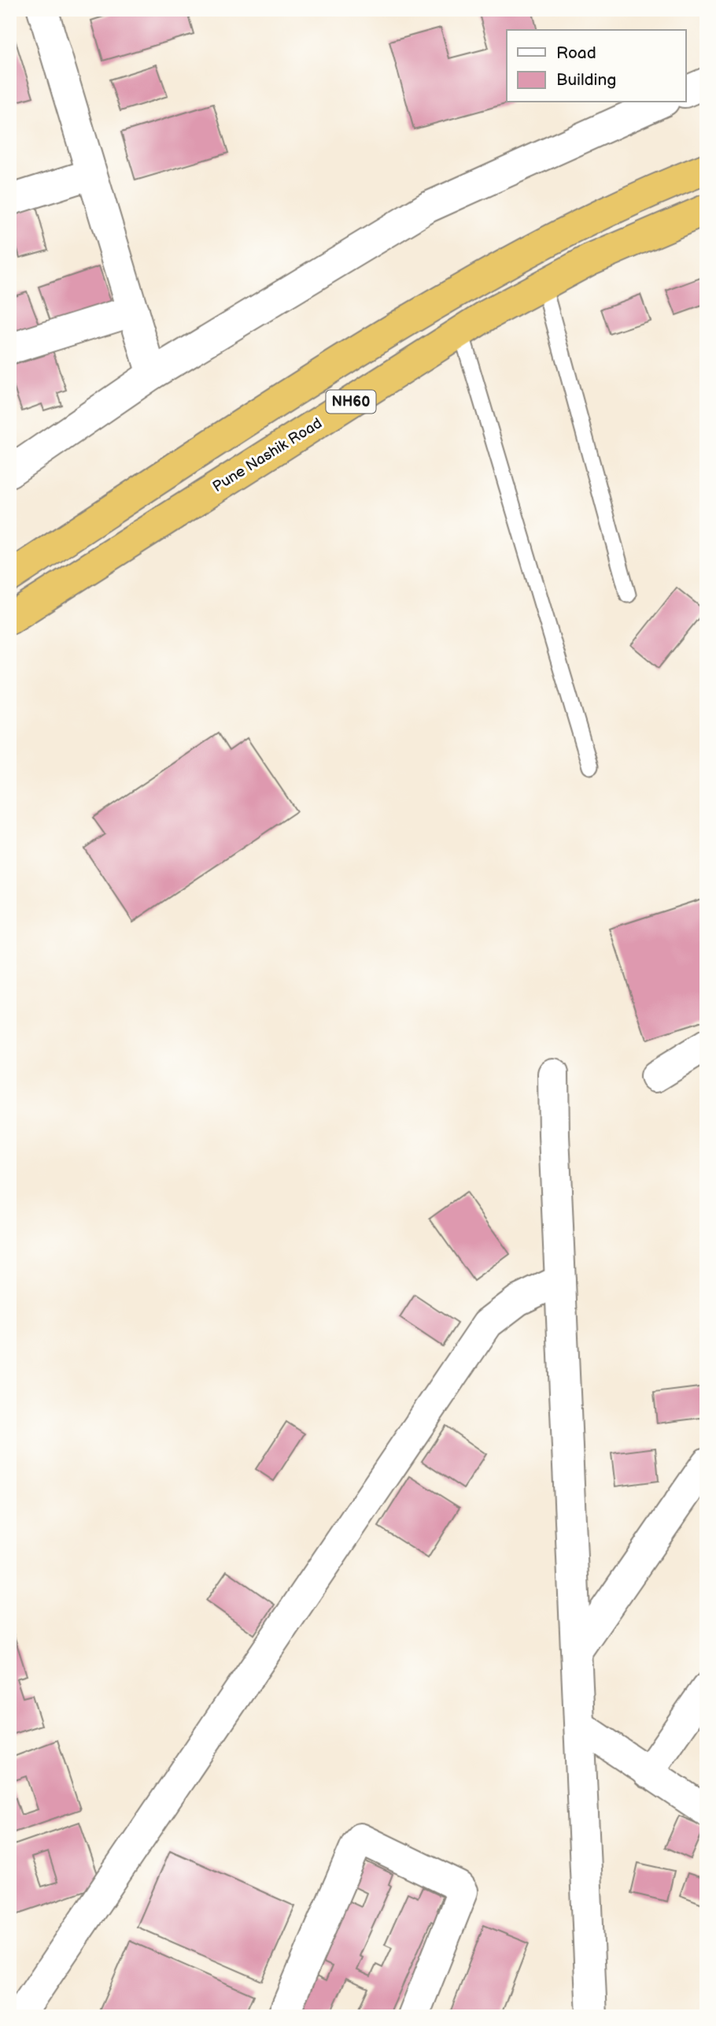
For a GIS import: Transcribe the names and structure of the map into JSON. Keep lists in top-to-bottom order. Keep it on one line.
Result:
{"streets":{"highway":["NH60","Pune Nashik Road"]},"legend":["Road","Building"]}
